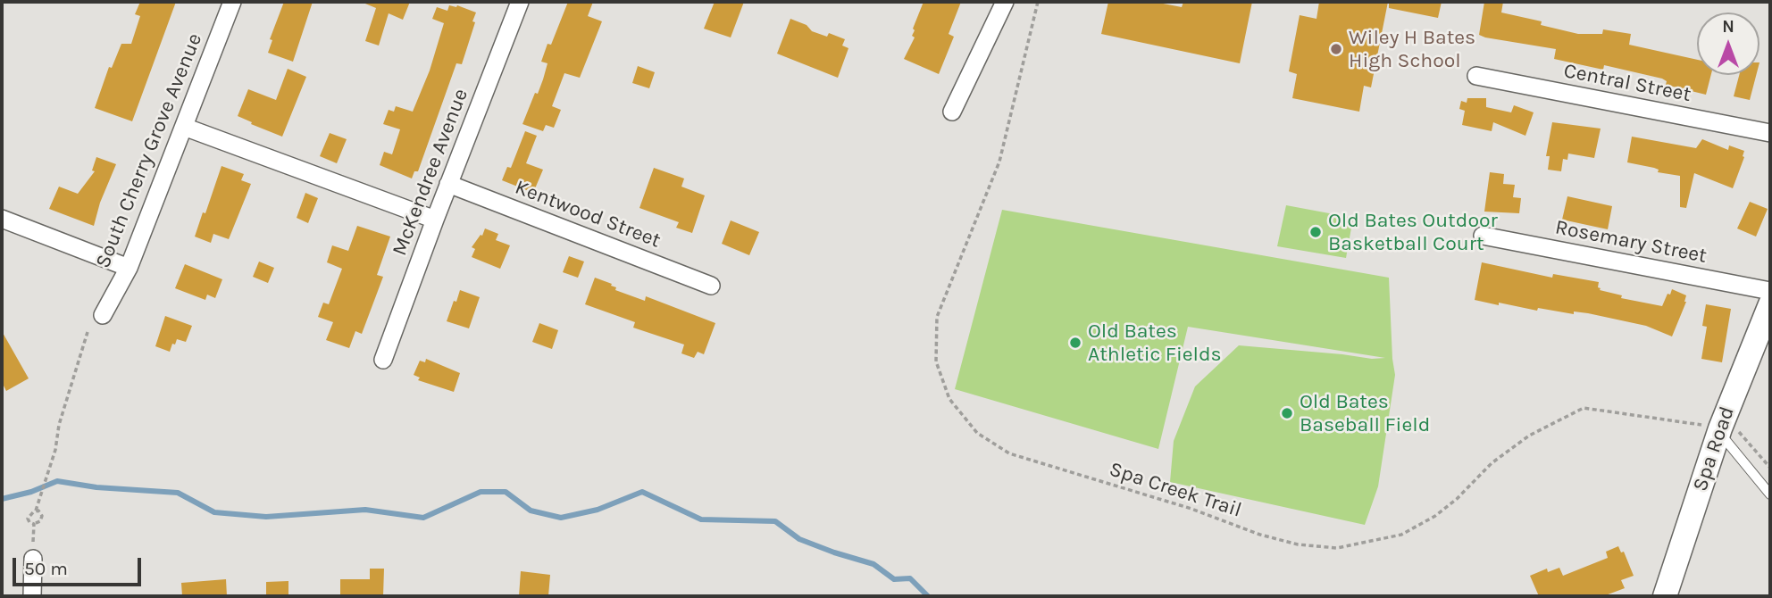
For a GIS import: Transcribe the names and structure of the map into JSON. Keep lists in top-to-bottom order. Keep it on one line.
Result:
{"streets":{"main road":["Spa Road"],"street":["Central Street","South Cherry Grove Avenue","McKendree Avenue","Kentwood Street","Rosemary Street"],"path":["Spa Creek Trail"]},"crossings":[["McKendree Avenue","Kentwood Street"],["Spa Road","Spa Creek Trail"]],"places":["Wiley H Bates High School","Old Bates Outdoor Basketball Court","Old Bates Athletic Fields","Old Bates Baseball Field"],"scale_bar":"50 m","north":"top"}
